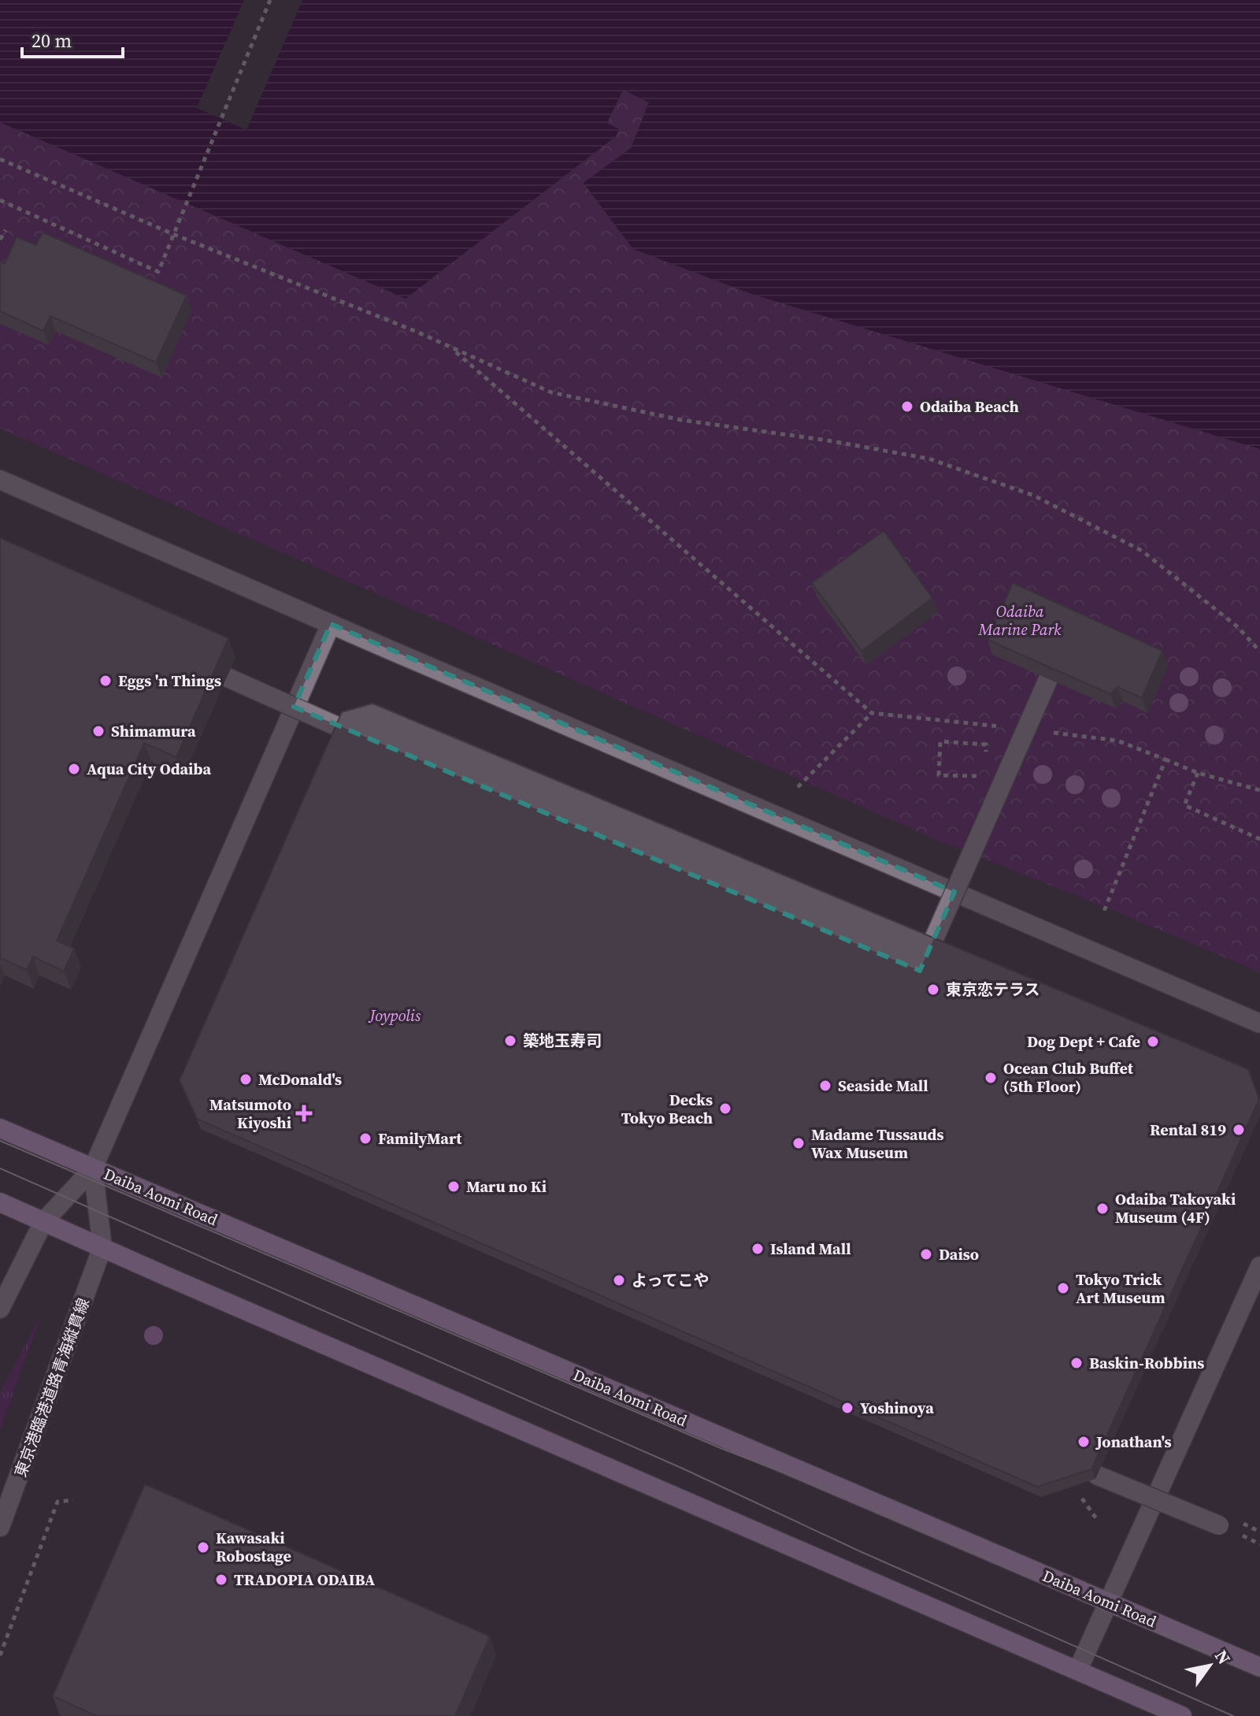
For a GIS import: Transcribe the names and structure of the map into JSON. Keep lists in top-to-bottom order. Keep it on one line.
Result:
{"streets":{"main road":["Daiba Aomi Road"],"street":["東京港臨港道路青海縦貫線"]},"parks":["Odaiba Marine Park","Joypolis"],"places":{"other":["Odaiba Beach","Eggs 'n Things","Shimamura","Aqua City Odaiba","東京恋テラス","築地玉寿司","Dog Dept + Cafe","Ocean Club Buffet (5th Floor)","McDonald's","Seaside Mall","Decks Tokyo Beach","Rental 819","FamilyMart","Madame Tussauds Wax Museum","Maru no Ki","Odaiba Takoyaki Museum (4F)","Island Mall","Daiso","よってこや","Tokyo Trick Art Museum","Baskin-Robbins","Yoshinoya","Jonathan's","Kawasaki Robostage","TRADOPIA ODAIBA"],"health":["Matsumoto Kiyoshi"]},"scale_bar":"20 m","north":"top right"}
